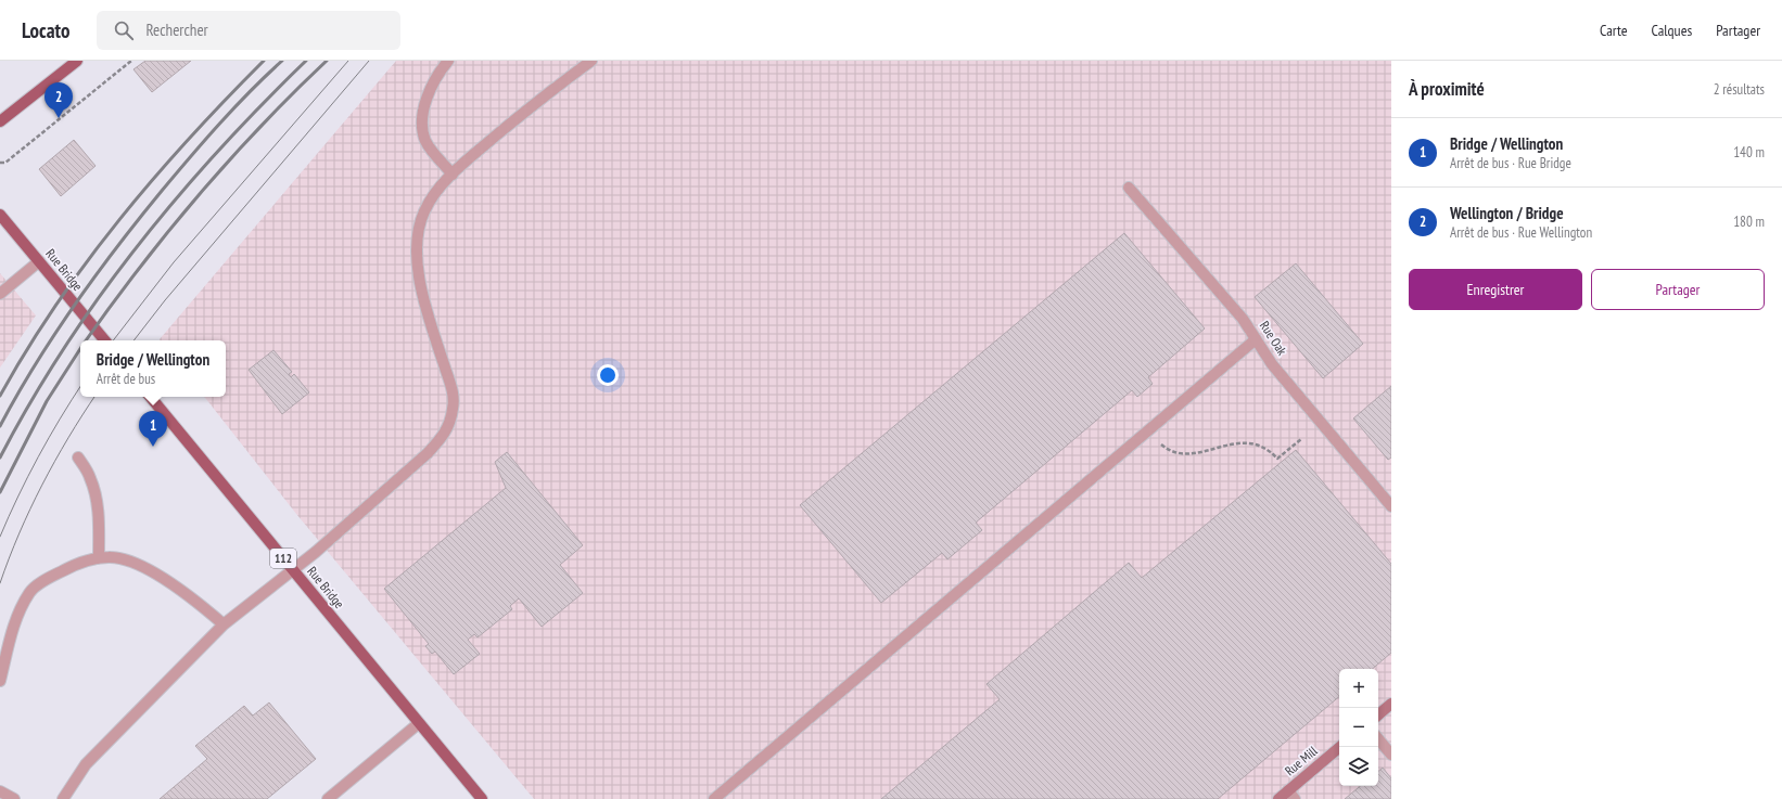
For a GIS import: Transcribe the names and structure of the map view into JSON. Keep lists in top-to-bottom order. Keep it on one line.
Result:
{"streets":{"main road":["Rue Bridge","112"],"street":["Rue Oak","Rue Mill"]},"page":{"header":"Locato","search":"Rechercher","nav":["Carte","Calques","Partager"],"heading":["À proximité","2 résultats"],"pins":["2","1"],"list":[{"mark":"1","name":"Bridge / Wellington","note":"Arrêt de bus · Rue Bridge","value":"140 m"},{"mark":"2","name":"Wellington / Bridge","note":"Arrêt de bus · Rue Wellington","value":"180 m"}],"buttons":["Enregistrer","Partager"],"popup":["Bridge / Wellington","Arrêt de bus"],"map_buttons":["+","−"]}}
